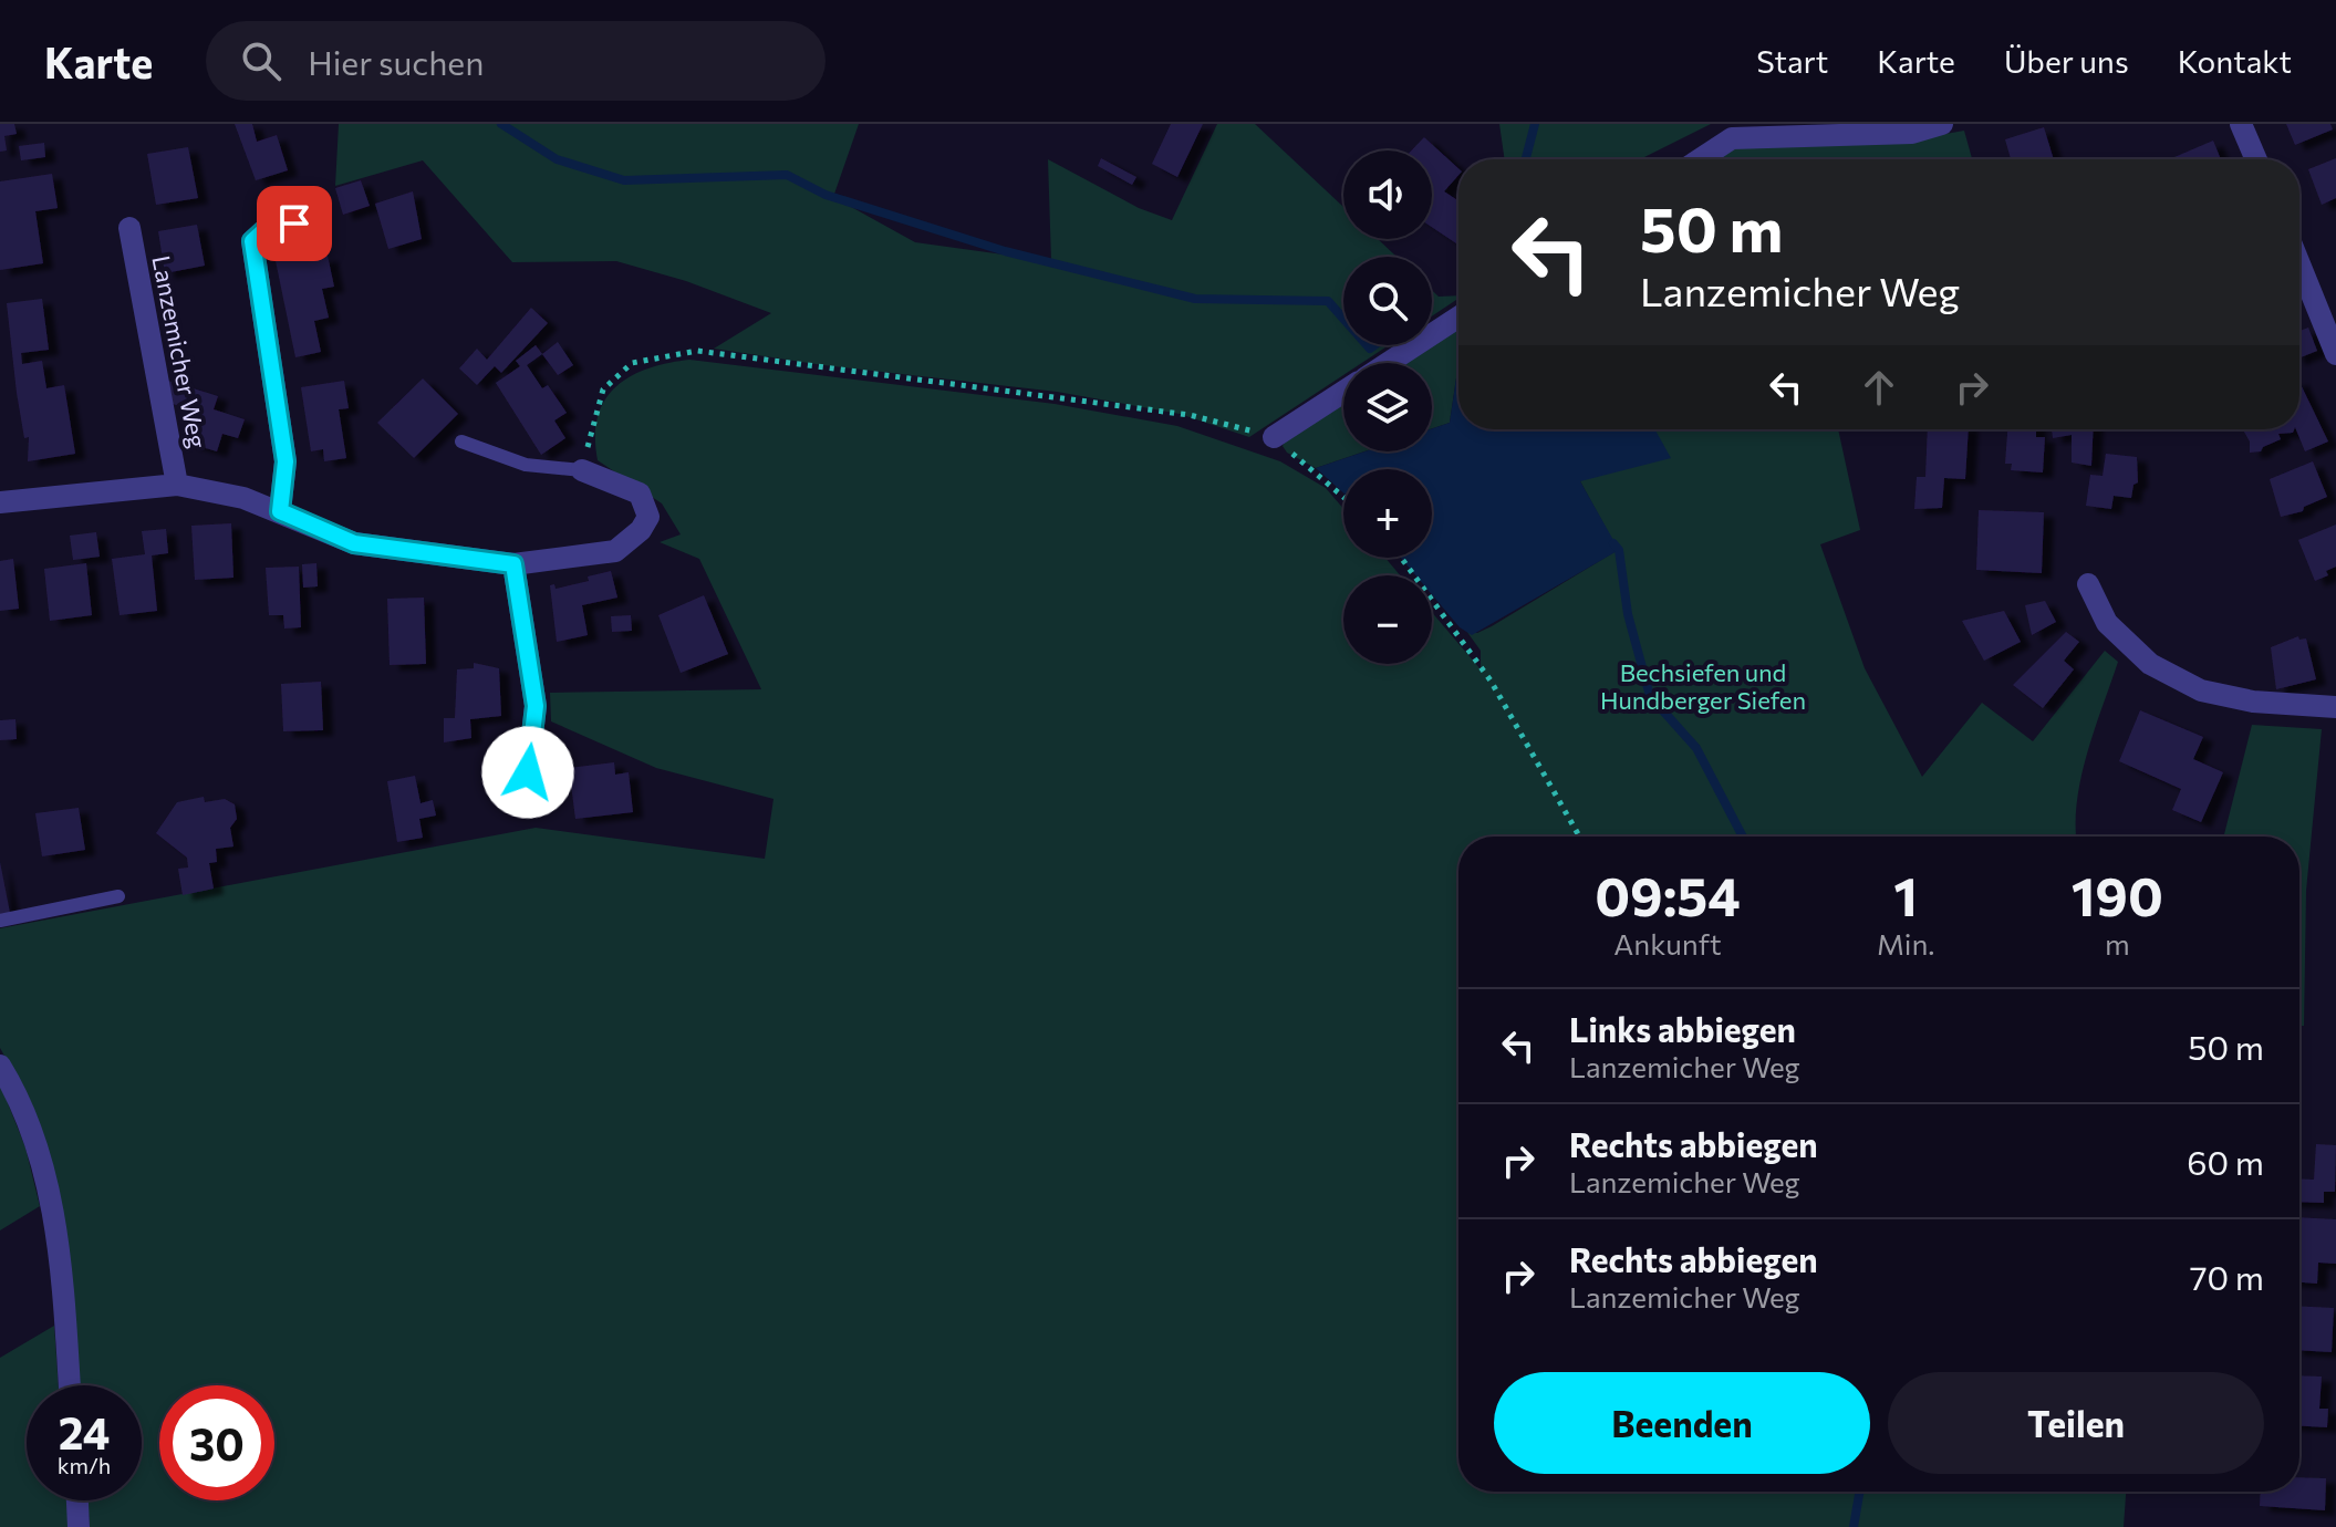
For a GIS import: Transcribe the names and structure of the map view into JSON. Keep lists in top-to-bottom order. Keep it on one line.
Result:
{"streets":{"street":["Lanzemicher Weg"]},"parks":["Bechsiefen und Hundberger Siefen"],"page":{"header":"Karte","search":"Hier suchen","nav":["Start","Karte","Über uns","Kontakt"],"map_buttons":["+","−"],"turn":["50 m","Lanzemicher Weg"],"eta":["09:54","Ankunft","1","Min.","190","m"],"list":[{"name":"Links abbiegen","note":"Lanzemicher Weg","value":"50 m"},{"name":"Rechts abbiegen","note":"Lanzemicher Weg","value":"60 m"},{"name":"Rechts abbiegen","note":"Lanzemicher Weg","value":"70 m"}],"buttons":["Beenden","Teilen"],"speed":"24 km/h","limit":"30"}}
